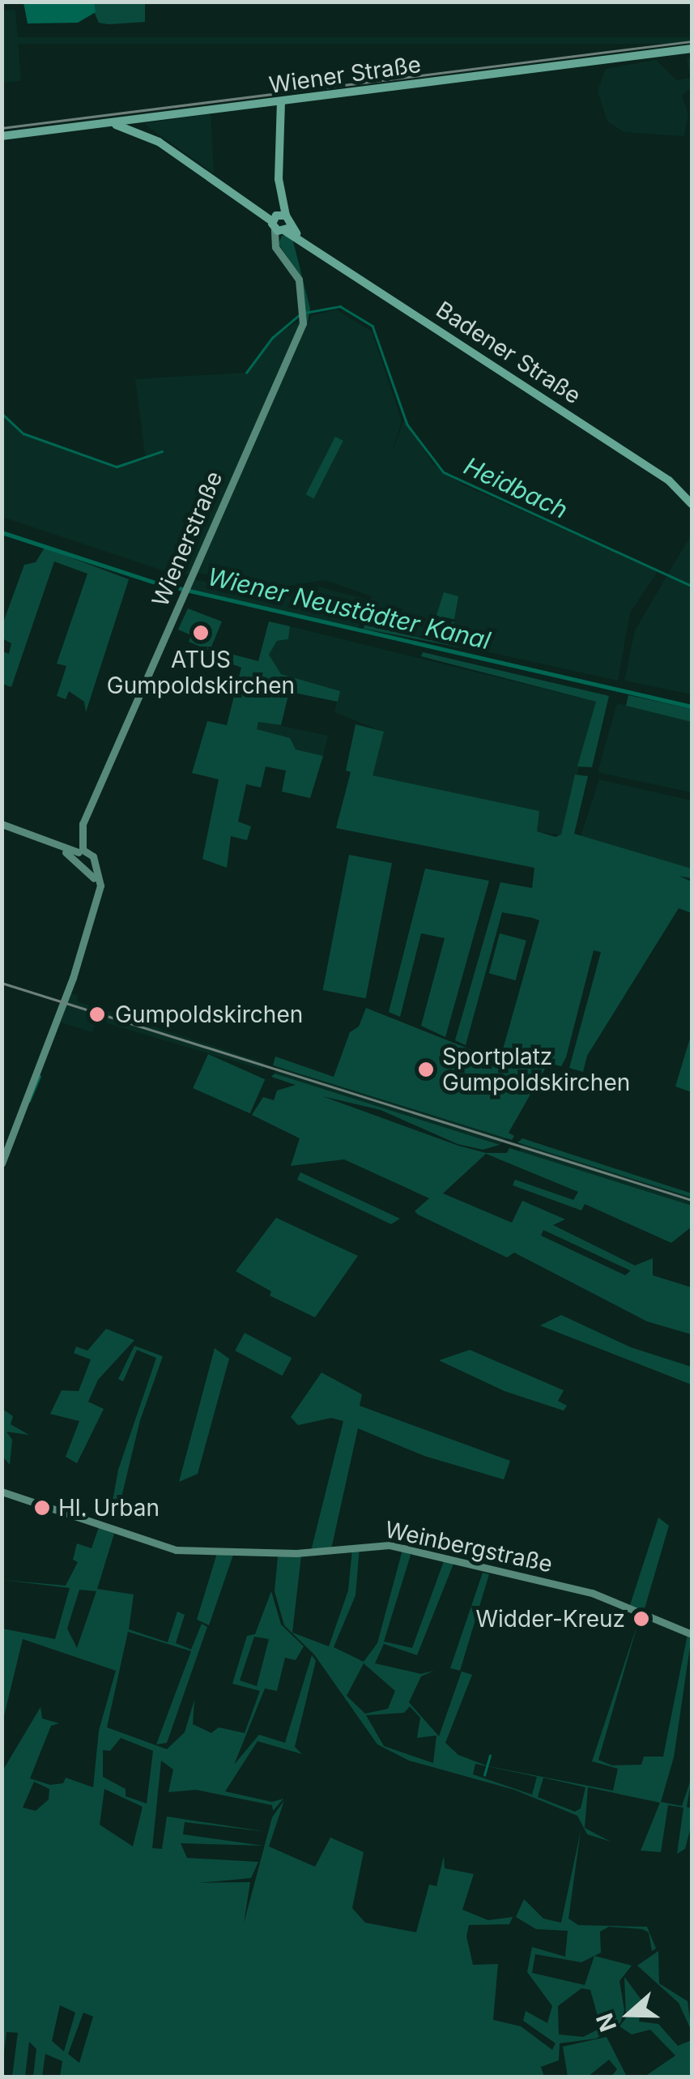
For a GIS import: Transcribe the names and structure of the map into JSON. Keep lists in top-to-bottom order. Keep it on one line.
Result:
{"streets":{"main road":["Wiener Straße","Badener Straße"],"street":["Wienerstraße","Weinbergstraße"]},"crossings":[["Badener Straße","Wienerstraße"]],"water":["Heidbach","Wiener Neustädter Kanal"],"places":["ATUS Gumpoldskirchen","Gumpoldskirchen","Sportplatz Gumpoldskirchen","Hl. Urban","Widder-Kreuz"],"north":"left"}
